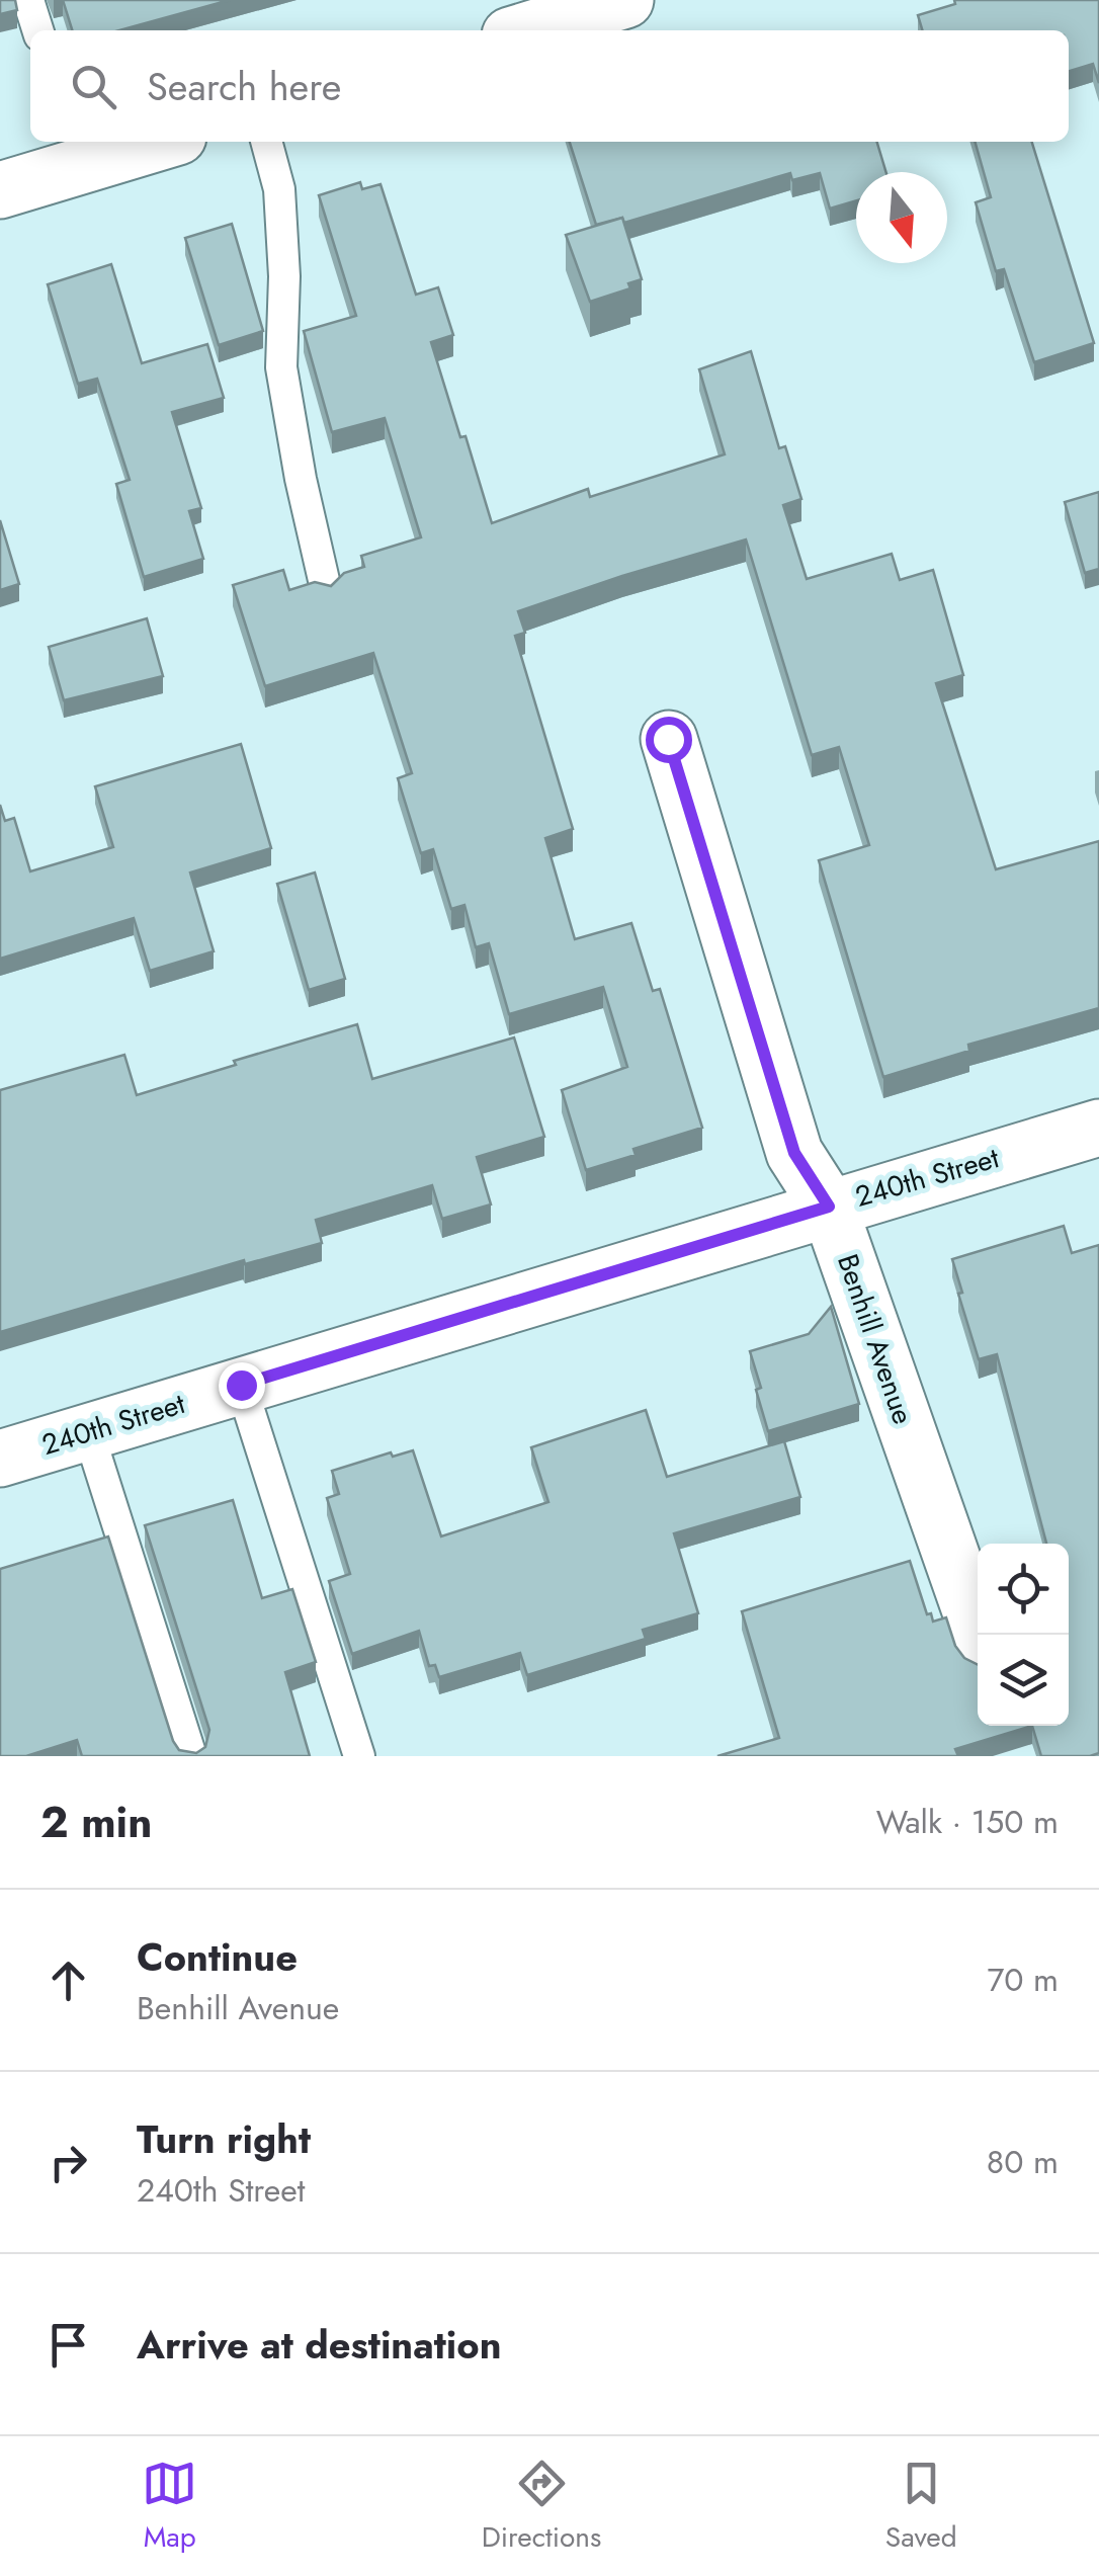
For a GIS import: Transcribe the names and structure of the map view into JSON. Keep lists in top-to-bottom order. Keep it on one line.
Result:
{"streets":{"street":["240th Street","Benhill Avenue"]},"crossings":[["240th Street","Benhill Avenue"]],"north":"bottom","page":{"search":"Search here","heading":["2 min","Walk · 150 m"],"list":[["Continue","Benhill Avenue","70 m"],["Turn right","240th Street","80 m"],"Arrive at destination"],"nav":["Map","Directions","Saved"]}}
